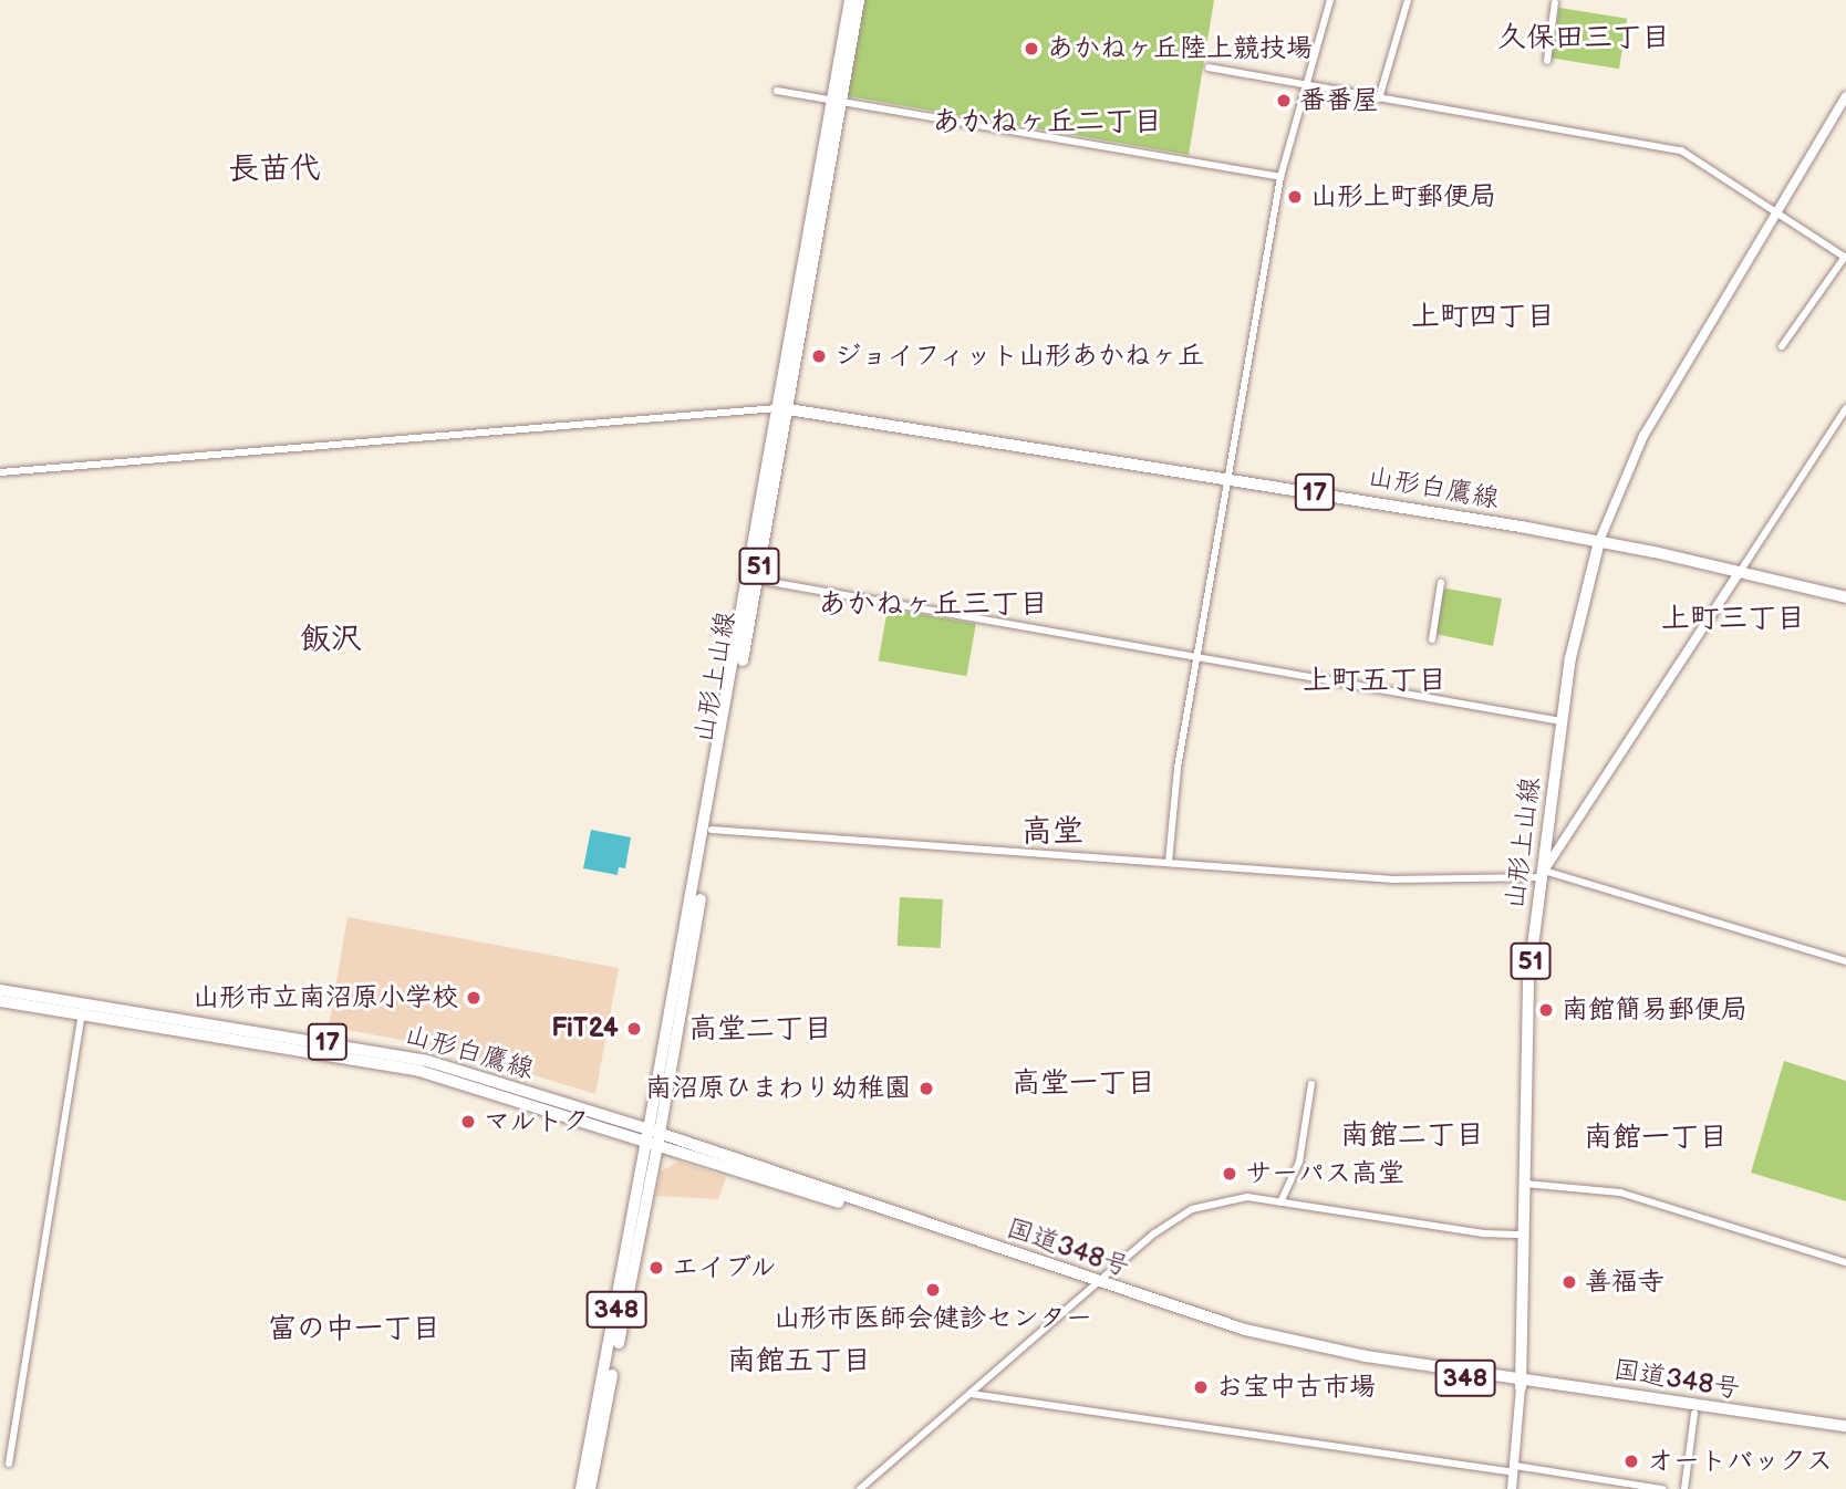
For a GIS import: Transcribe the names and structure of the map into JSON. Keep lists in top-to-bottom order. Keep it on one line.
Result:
{"streets":{"main road":["山形白鷹線","17","51","山形上山線","国道348号","348"]},"crossings":[["山形白鷹線","山形上山線"],["山形白鷹線","国道348号"],["山形白鷹線","348"],["山形上山線","国道348号"],["山形上山線","348"],["国道348号","348"]],"districts":["久保田三丁目","あかねヶ丘二丁目","長苗代","上町四丁目","あかねヶ丘三丁目","上町三丁目","飯沢","上町五丁目","高堂","高堂二丁目","高堂一丁目","南館二丁目","南館一丁目","富の中一丁目","南館五丁目"],"places":["あかねヶ丘陸上競技場","番番屋","山形上町郵便局","ジョイフィット山形あかねヶ丘","山形市立南沼原小学校","南館簡易郵便局","FiT24","南沼原ひまわり幼稚園","マルトク","サーパス高堂","エイブル","善福寺","山形市医師会健診センター","お宝中古市場","オートバックス"]}
